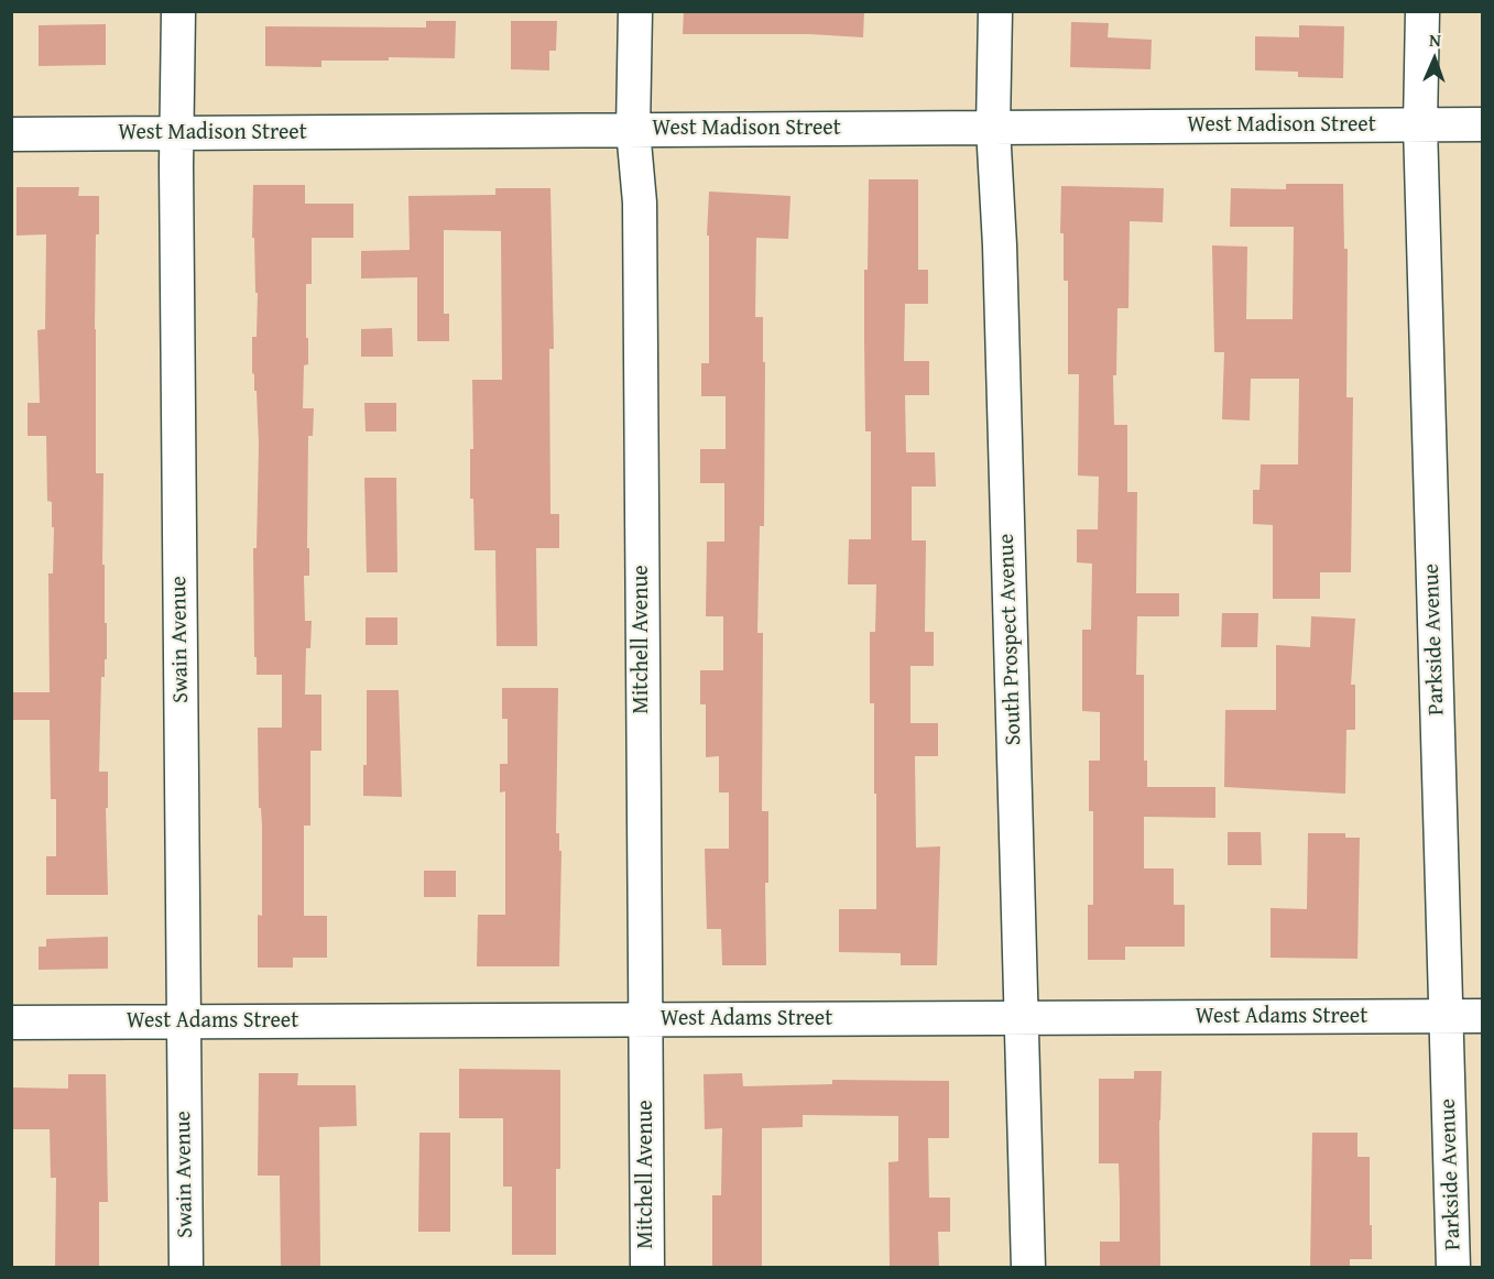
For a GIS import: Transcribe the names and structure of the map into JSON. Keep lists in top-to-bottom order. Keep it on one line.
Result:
{"streets":{"street":["West Madison Street","Swain Avenue","Mitchell Avenue","South Prospect Avenue","Parkside Avenue","West Adams Street"]},"crossings":[["West Madison Street","Swain Avenue"],["West Madison Street","Mitchell Avenue"],["West Madison Street","South Prospect Avenue"],["West Madison Street","Parkside Avenue"],["Swain Avenue","West Adams Street"],["Mitchell Avenue","West Adams Street"],["South Prospect Avenue","West Adams Street"],["Parkside Avenue","West Adams Street"]],"north":"top"}
